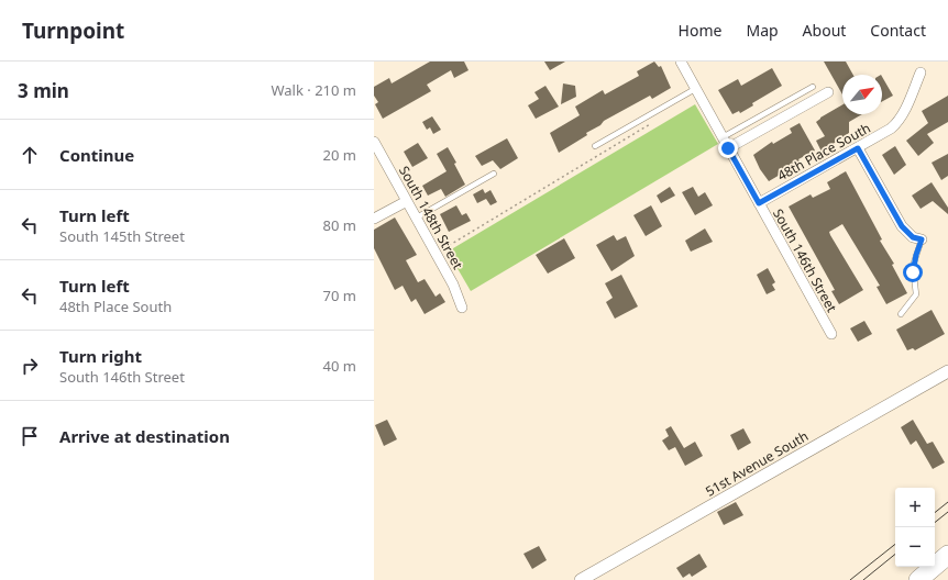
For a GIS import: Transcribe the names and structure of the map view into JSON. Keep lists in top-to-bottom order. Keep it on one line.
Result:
{"streets":{"street":["48th Place South","South 148th Street","South 146th Street","51st Avenue South"]},"crossings":[["48th Place South","South 146th Street"]],"north":"top right","page":{"header":"Turnpoint","nav":["Home","Map","About","Contact"],"heading":["3 min","Walk · 210 m"],"list":[["Continue","20 m"],["Turn left","South 145th Street","80 m"],["Turn left","48th Place South","70 m"],["Turn right","South 146th Street","40 m"],"Arrive at destination"],"map_buttons":["+","−"]}}
